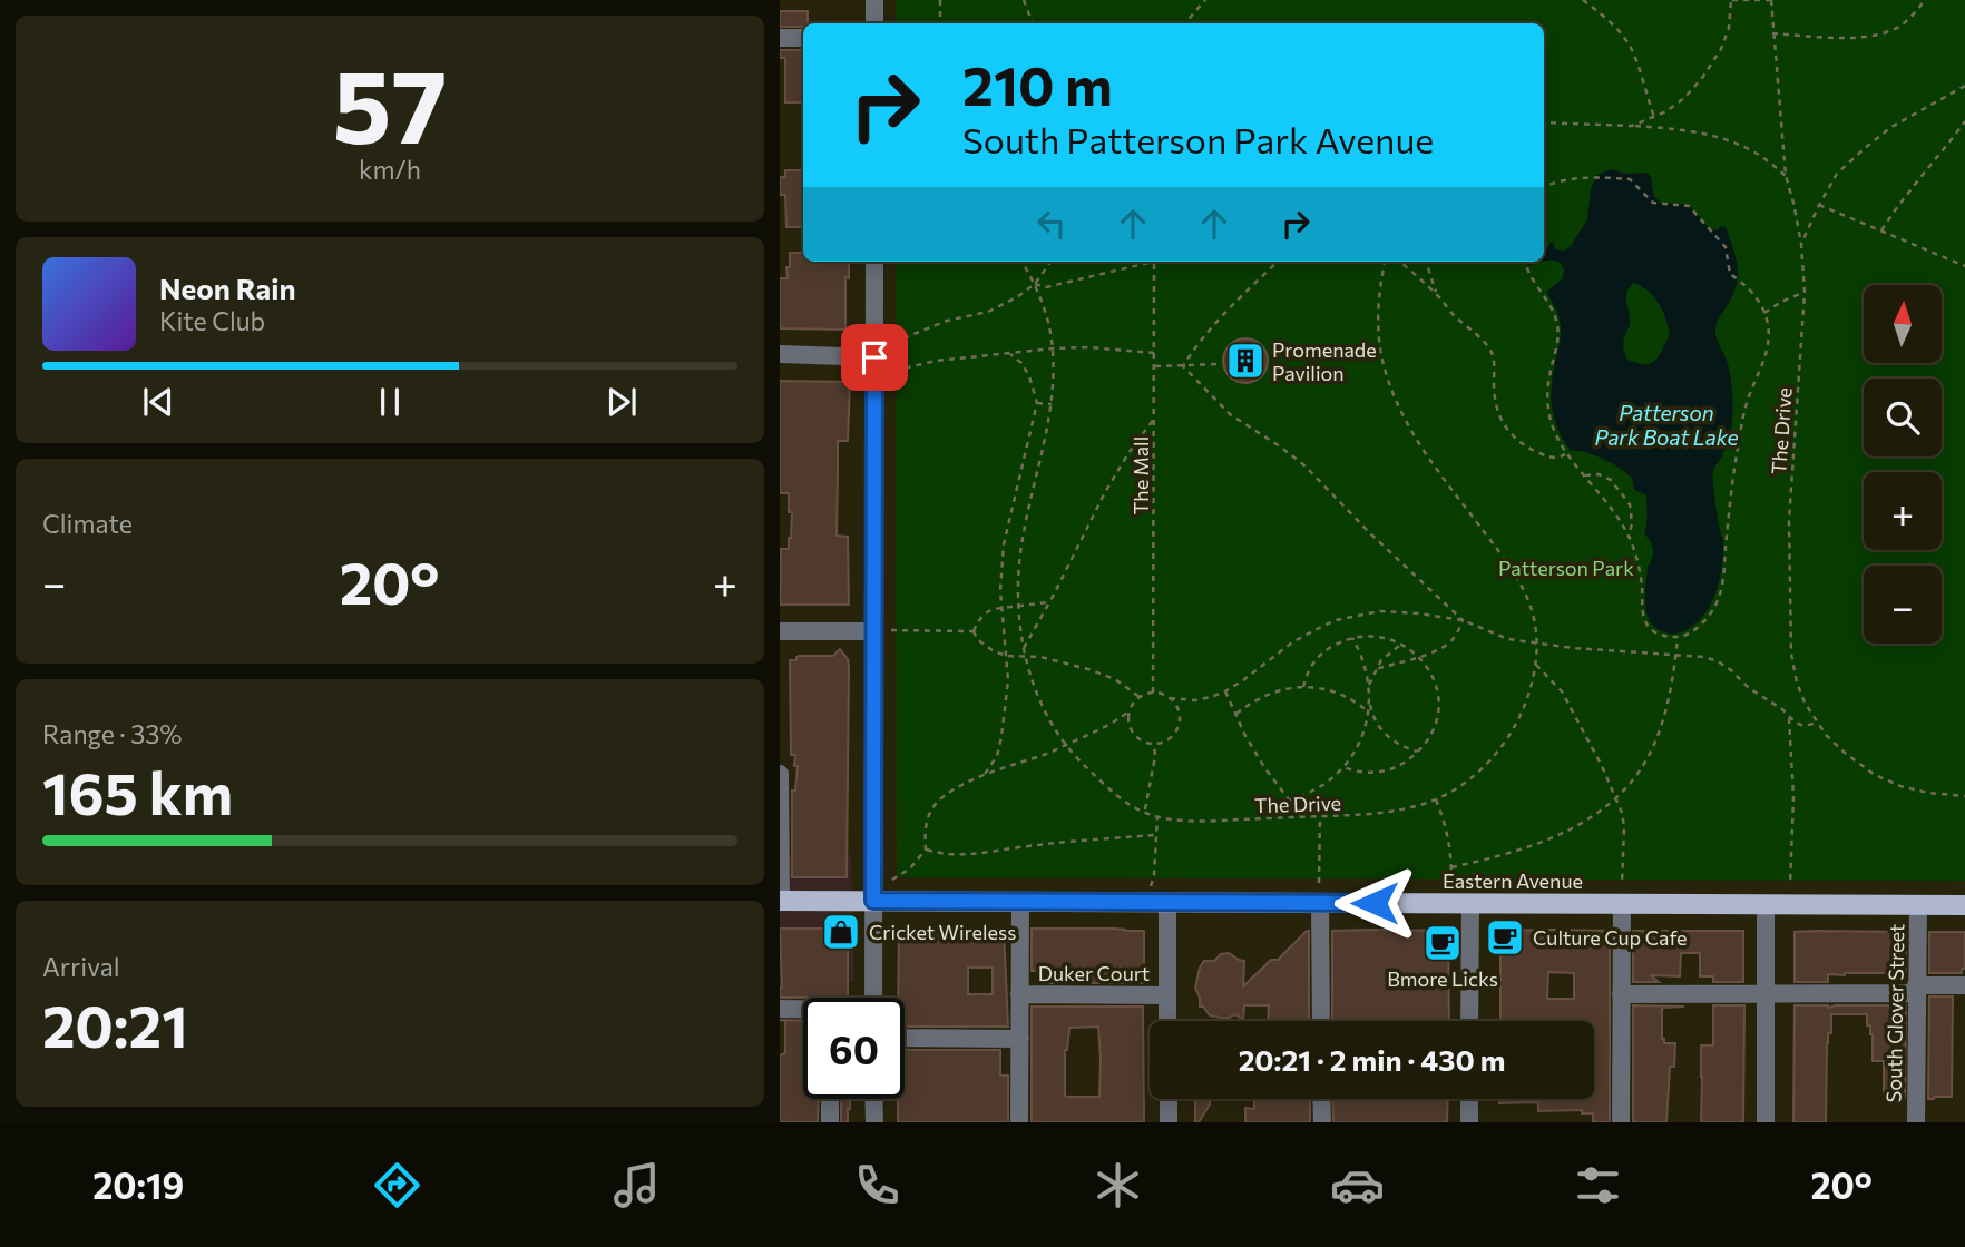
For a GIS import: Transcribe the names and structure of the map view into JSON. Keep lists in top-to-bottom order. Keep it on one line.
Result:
{"streets":{"main road":["Eastern Avenue"],"street":["Duker Court","South Glover Street"],"path":["The Drive","The Mall"]},"crossings":[["Eastern Avenue","South Glover Street"]],"water":["Patterson Park Boat Lake"],"parks":["Patterson Park"],"places":{"building":["Promenade Pavilion"],"shop":["Cricket Wireless"],"cafe":["Culture Cup Cafe","Bmore Licks"]},"north":"top","page":{"tile":[["57","km/h"],"Climate",["Range · 33%","165 km"],["Arrival","20:21"]],"turn":["210 m","South Patterson Park Avenue"],"song":["Neon Rain","Kite Club"],"map_buttons":["+","−"],"heat":["−","20°","+"],"limit":"60","trip":"20:21 · 2 min · 430 m","tabs":["20:19","20°"]}}
